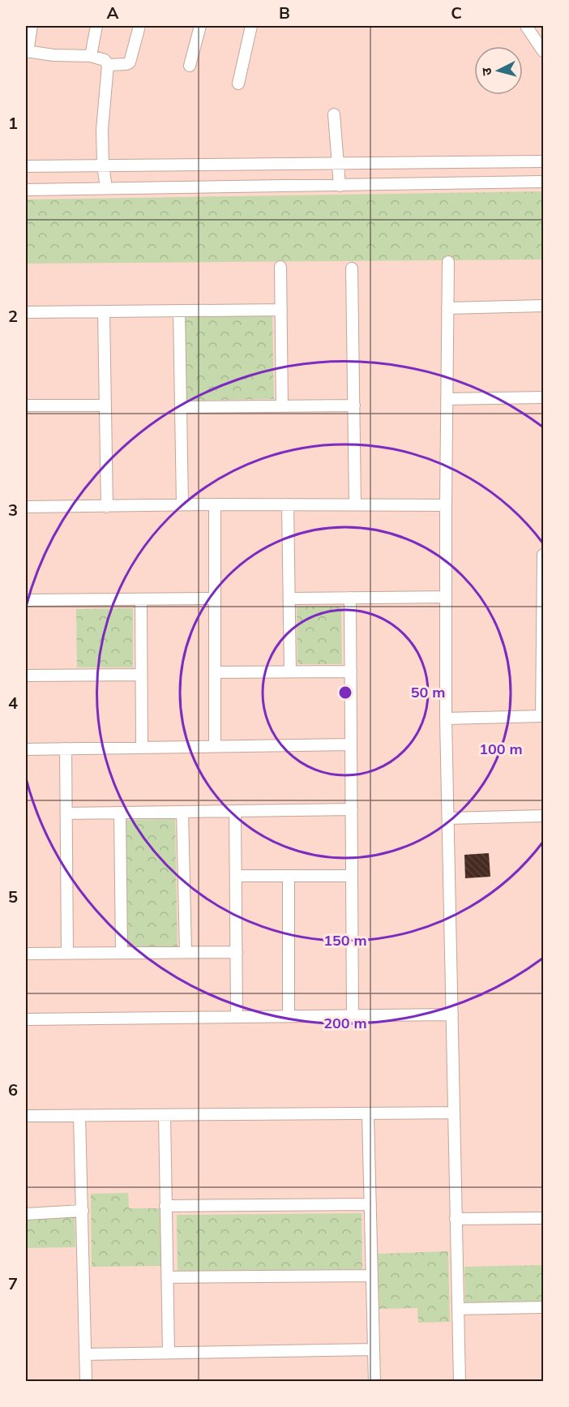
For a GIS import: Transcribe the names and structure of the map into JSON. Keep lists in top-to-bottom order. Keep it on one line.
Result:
{"north":"left","grid":{"columns":["A","B","C"],"rows":["1","2","3","4","5","6","7"]},"rings":["50 m","100 m","150 m","200 m"]}
